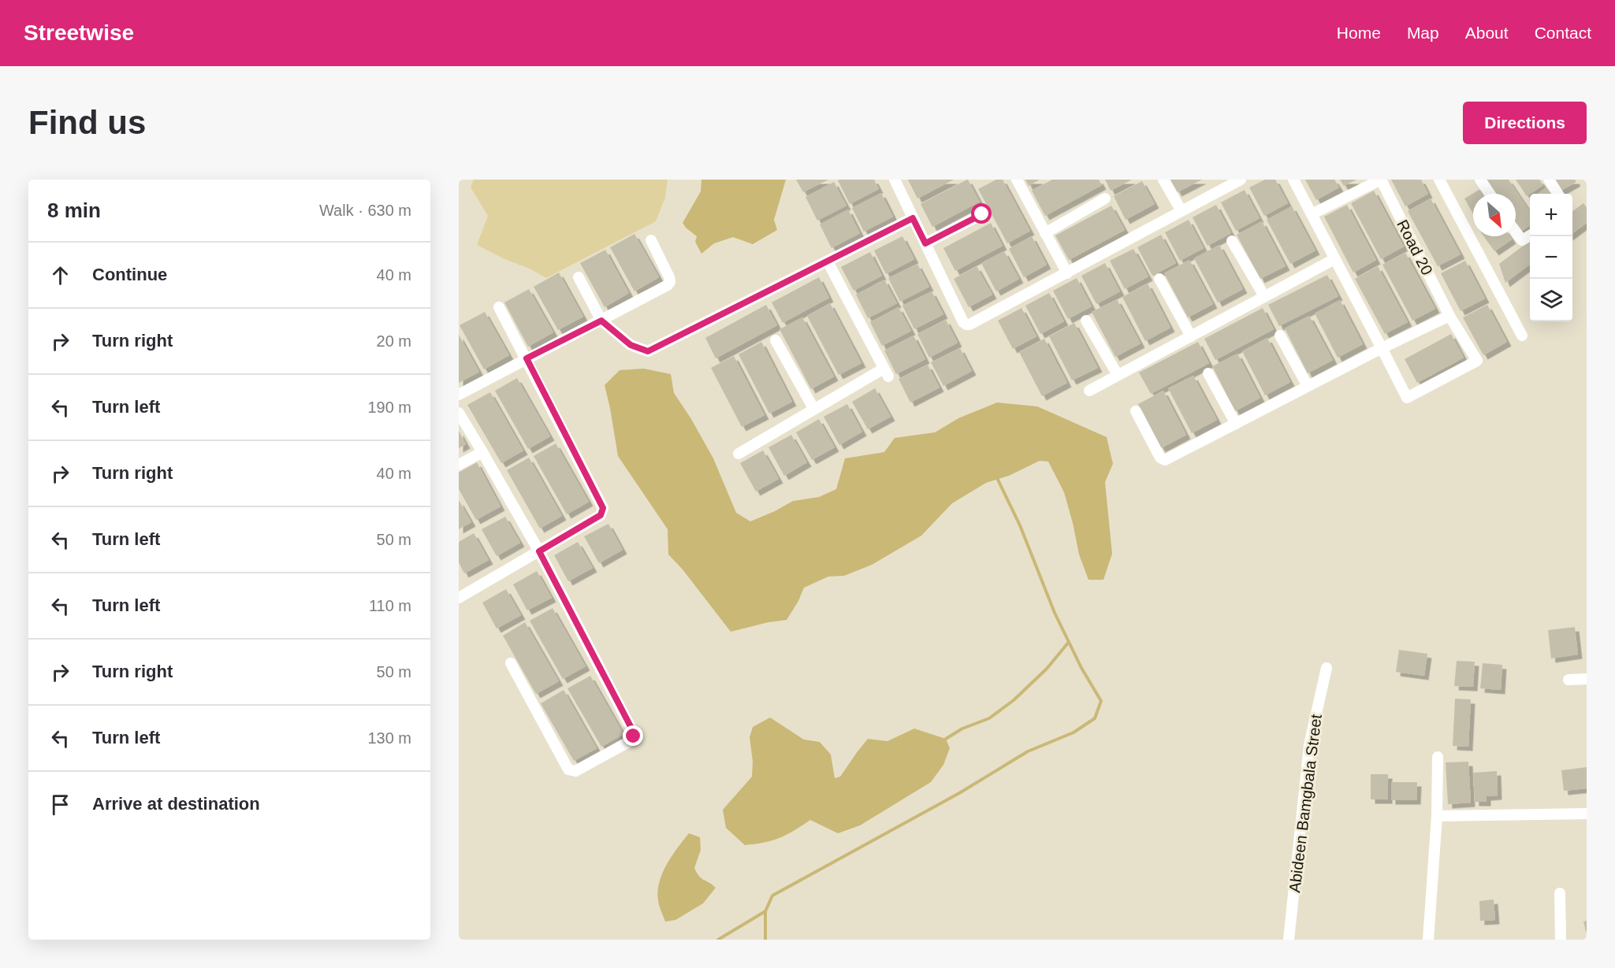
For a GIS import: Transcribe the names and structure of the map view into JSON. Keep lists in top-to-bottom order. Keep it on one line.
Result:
{"streets":{"street":["Road 20","Abideen Bamgbala Street"]},"north":"bottom right","page":{"header":"Streetwise","nav":["Home","Map","About","Contact"],"buttons":"Directions","title":"Find us","heading":["8 min","Walk · 630 m"],"map_buttons":["+","−"],"list":[["Continue","40 m"],["Turn right","20 m"],["Turn left","190 m"],["Turn right","40 m"],["Turn left","50 m"],["Turn left","110 m"],["Turn right","50 m"],["Turn left","130 m"],"Arrive at destination"]}}
